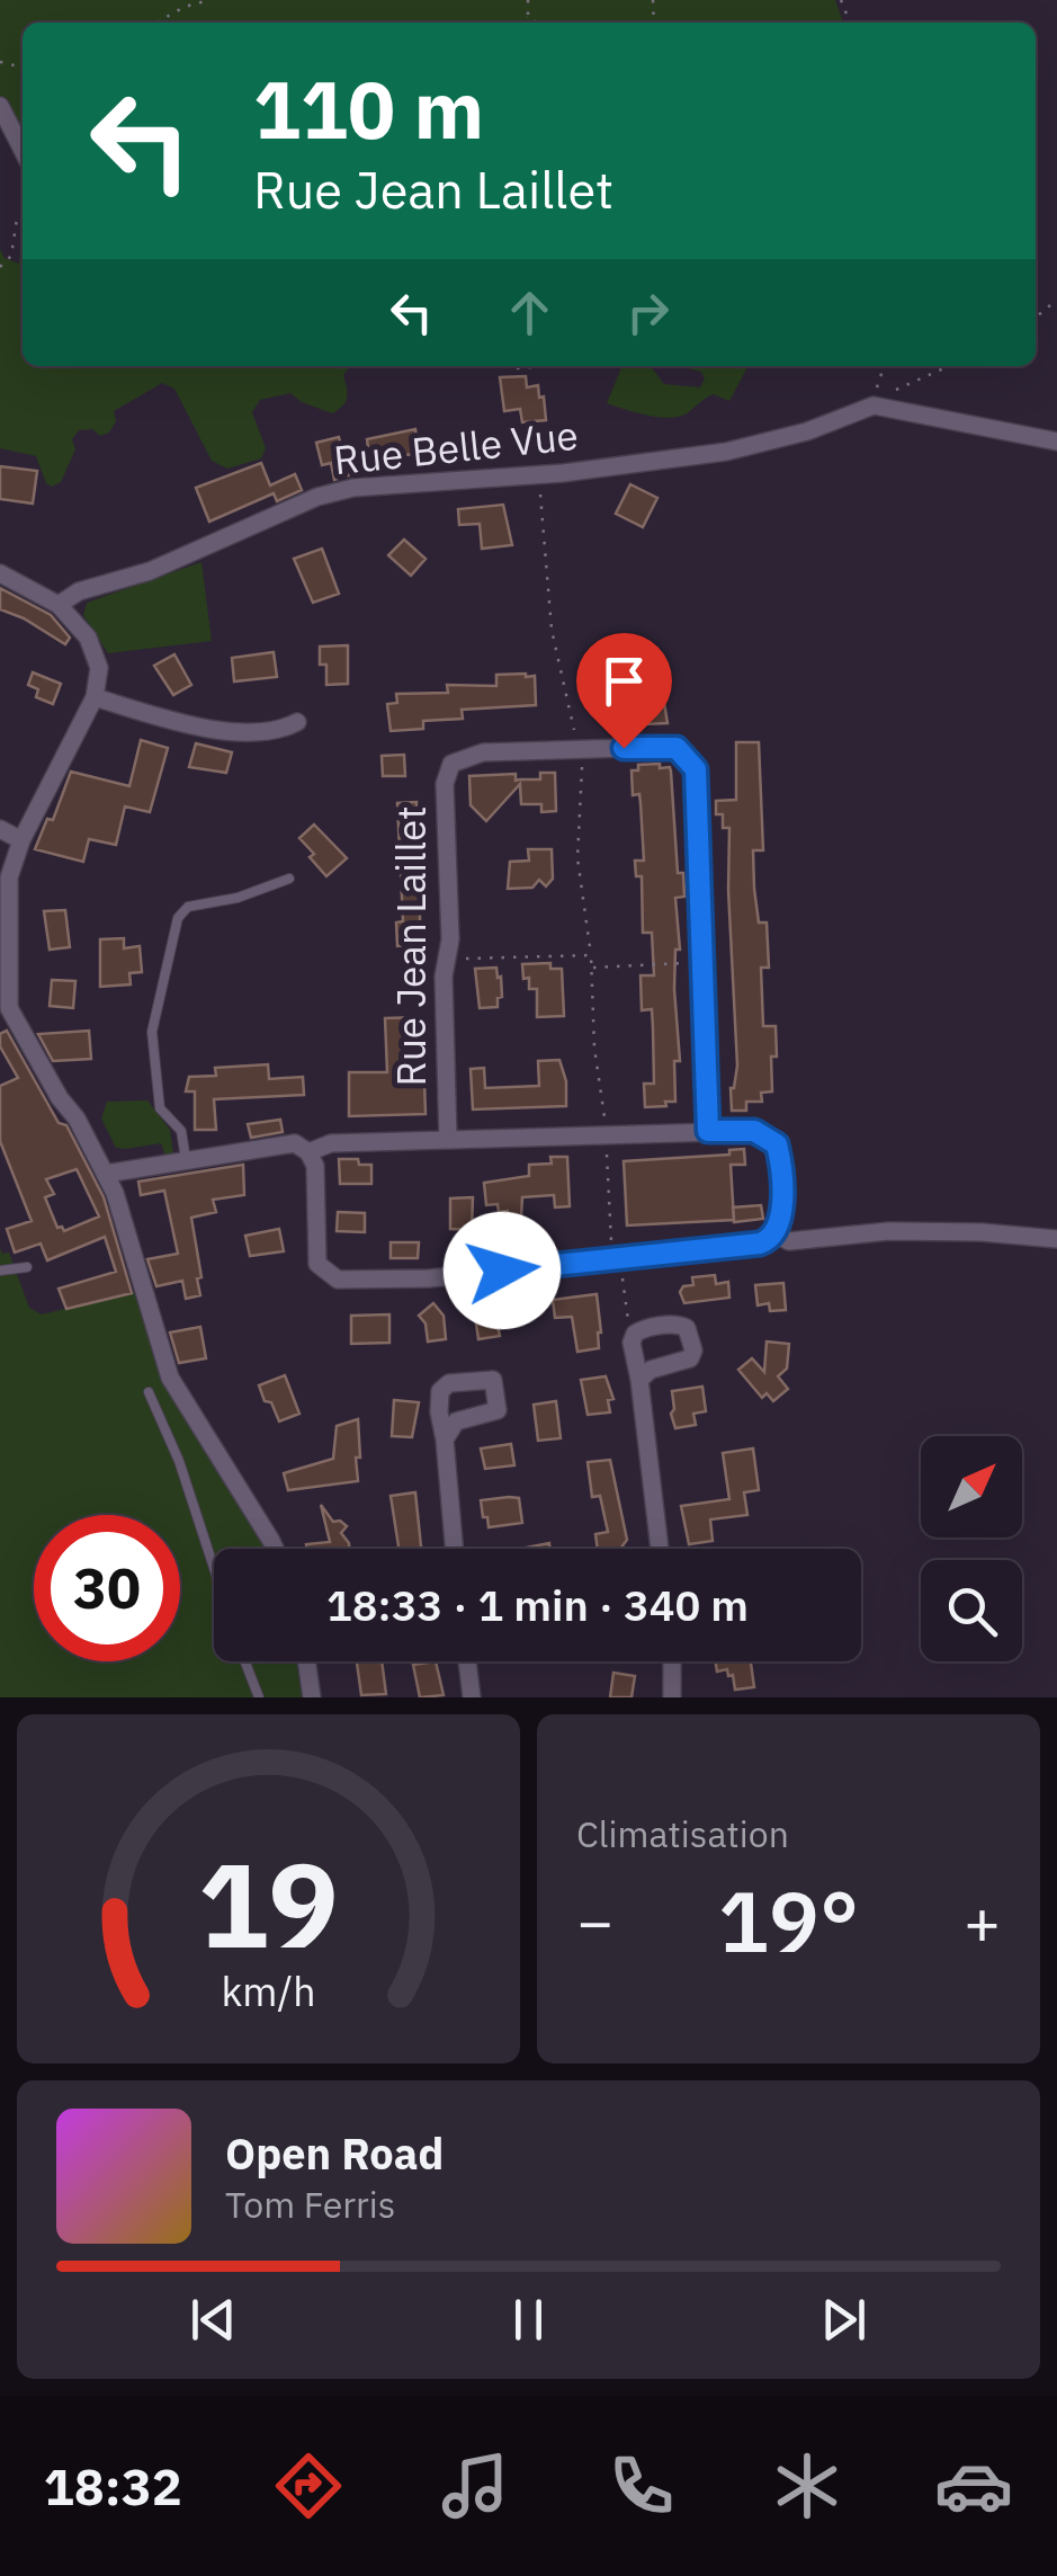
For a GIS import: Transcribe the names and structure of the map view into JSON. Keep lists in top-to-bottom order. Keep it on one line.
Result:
{"streets":{"street":["Rue Belle Vue","Rue Jean Laillet"]},"north":"top right","page":{"turn":["110 m","Rue Jean Laillet"],"limit":"30","trip":"18:33 · 1 min · 340 m","tile":"Climatisation","heat":["−","19°","+"],"song":["Open Road","Tom Ferris"],"tabs":"18:32","gauge":["19","km/h"]}}
